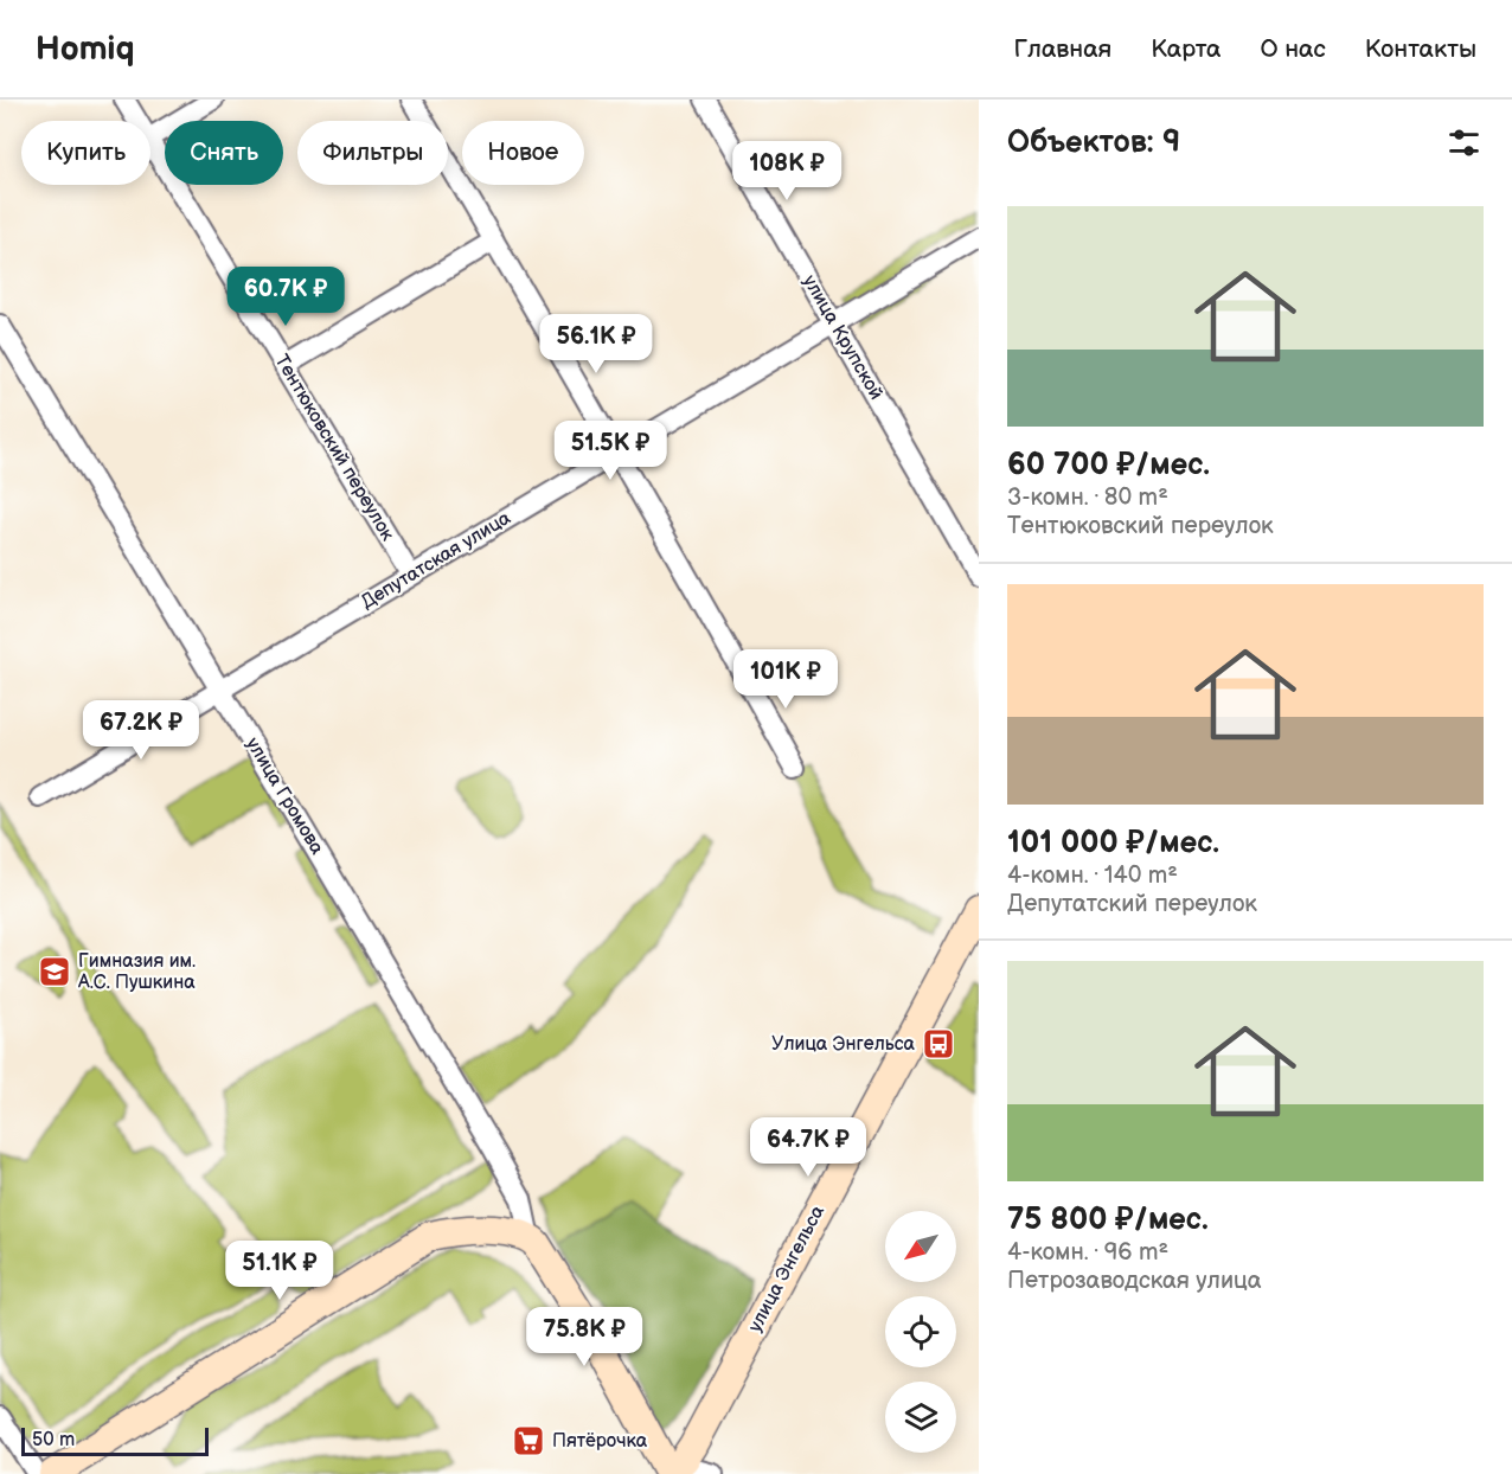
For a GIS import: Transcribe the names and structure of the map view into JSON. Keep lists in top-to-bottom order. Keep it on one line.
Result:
{"streets":{"street":["улица Крупской","Тентюковский переулок","Депутатская улица","улица Громова","улица Энгельса"]},"crossings":[["улица Крупской","Депутатская улица"],["Тентюковский переулок","Депутатская улица"],["Депутатская улица","улица Громова"]],"places":{"school or university":["Гимназия им. А.С. Пушкина"],"bus stop":["Улица Энгельса"],"supermarket":["Пятёрочка"]},"scale_bar":"50 m","north":"bottom left","page":{"header":"Homiq","nav":["Главная","Карта","О нас","Контакты"],"heading":"Объектов: 9","chip":["Купить","Снять","Фильтры","Новое"],"price":["108K ₽","60.7K ₽","56.1K ₽","51.5K ₽","101K ₽","67.2K ₽","64.7K ₽","51.1K ₽","75.8K ₽"],"list":[{"name":"60 700 ₽/мес.","note":"3-комн. · 80 m² · Тентюковский переулок"},{"name":"101 000 ₽/мес.","note":"4-комн. · 140 m² · Депутатский переулок"},{"name":"75 800 ₽/мес.","note":"4-комн. · 96 m² · Петрозаводская улица"}],"scale":"50 m"}}
